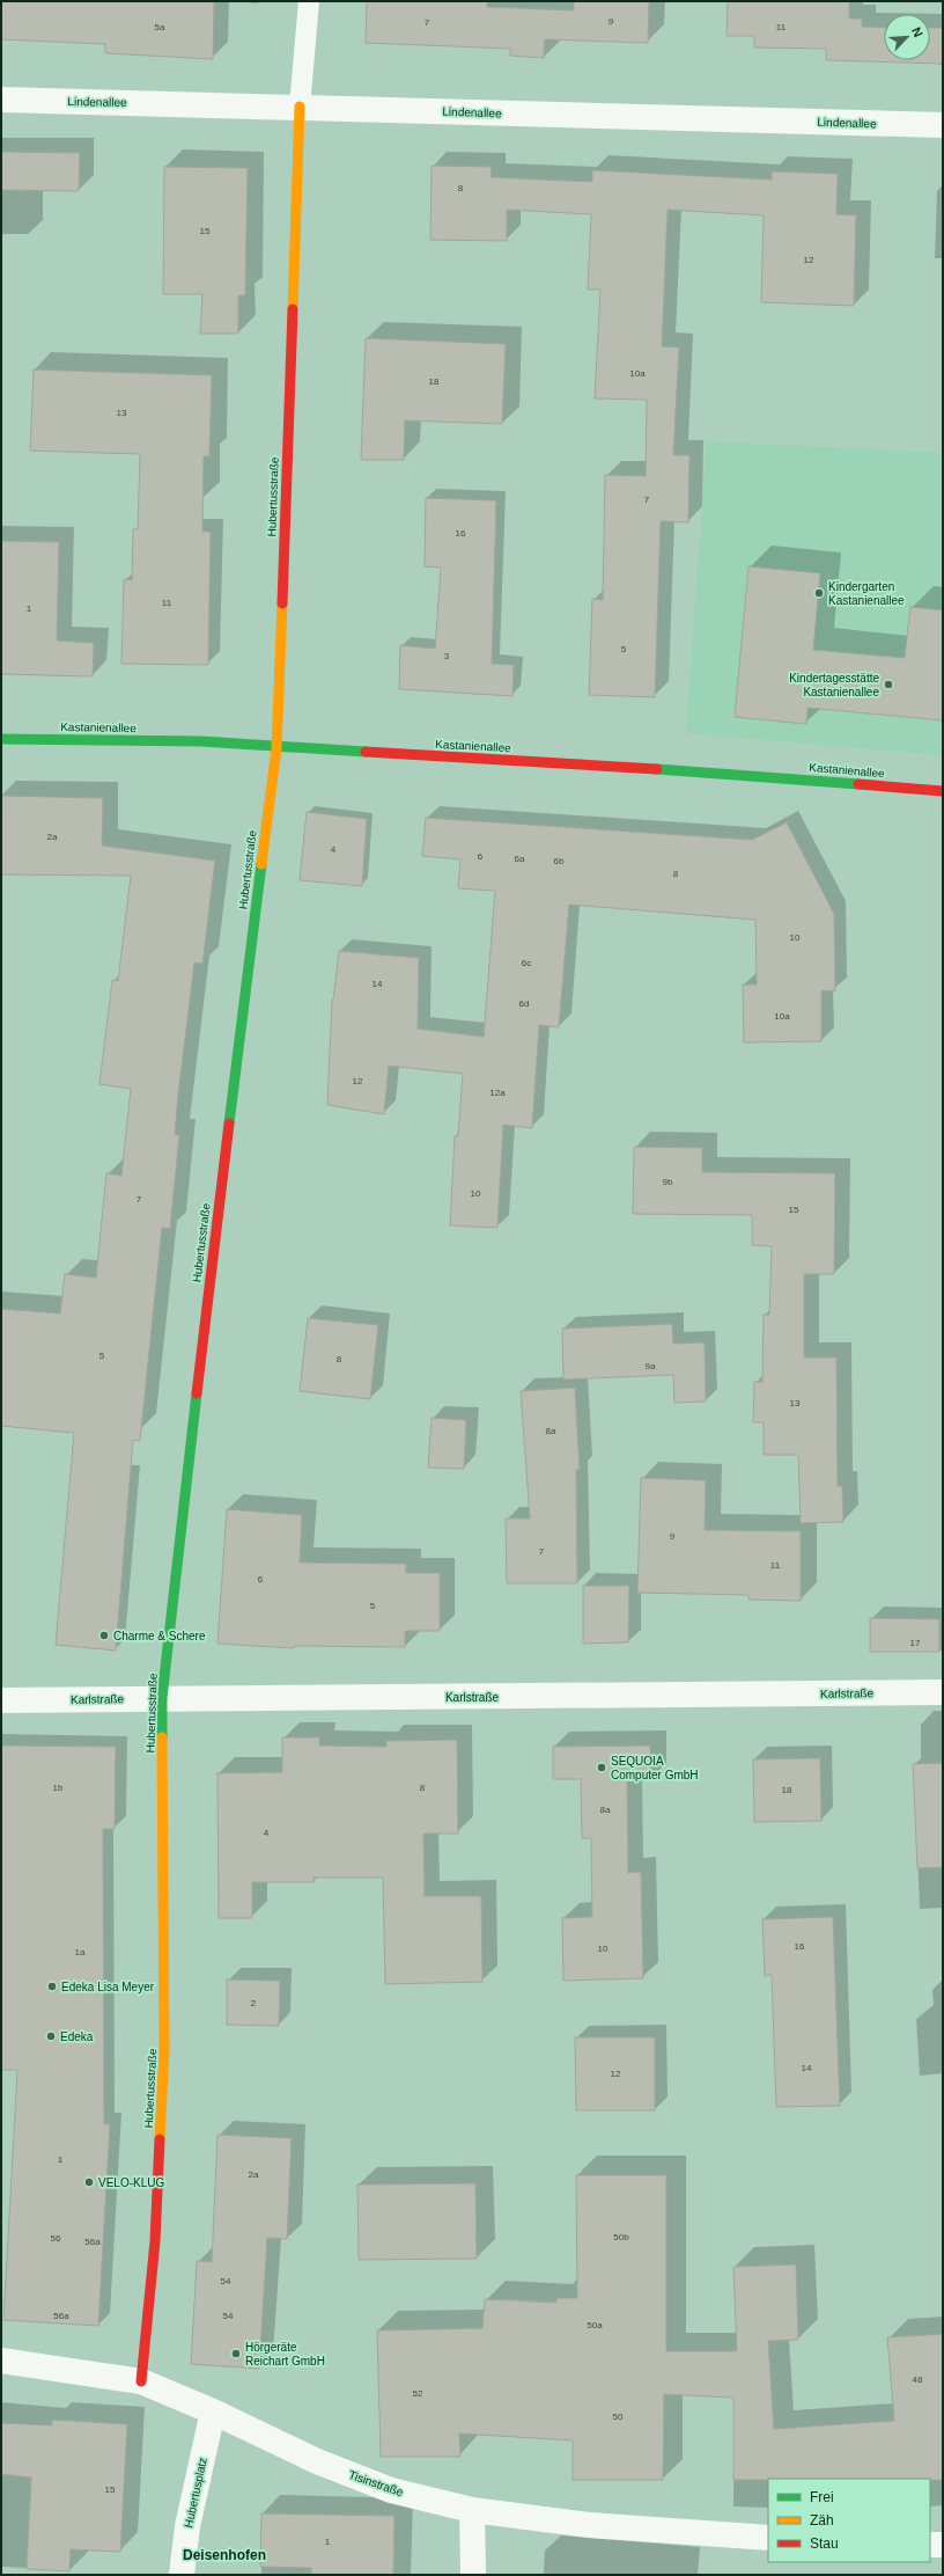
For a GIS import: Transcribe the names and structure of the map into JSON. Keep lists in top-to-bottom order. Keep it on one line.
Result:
{"streets":{"street":["Lindenallee","Hubertusstraße","Kastanienallee","Karlstraße","Tisinstraße","Hubertusplatz"]},"crossings":[["Lindenallee","Hubertusstraße"],["Hubertusstraße","Kastanienallee"],["Hubertusstraße","Karlstraße"],["Hubertusstraße","Tisinstraße"],["Tisinstraße","Hubertusplatz"]],"districts":["Deisenhofen"],"places":["Kindergarten Kastanienallee","Kindertagesstätte Kastanienallee","Charme & Schere","SEQUOIA Computer GmbH","Edeka Lisa Meyer","Edeka","VELO-KLUG","Hörgeräte Reichart GmbH"],"house_numbers":["9","7","5a","11","8","15","12","10a","18","13","7","16","11","1","5","3","2a","4","6","6a","6b","8","10","6c","14","6d","10a","12","12a","9b","10","7","15","5","8","9a","13","8a","9","7","11","6","5","17","1b","8","18","8a","4","16","10","1a","2","14","12","1","2a","50b","56","56a","54","56a","54","50a","48","52","50","15","1"],"legend":["Frei","Zäh","Stau"],"north":"top right"}
